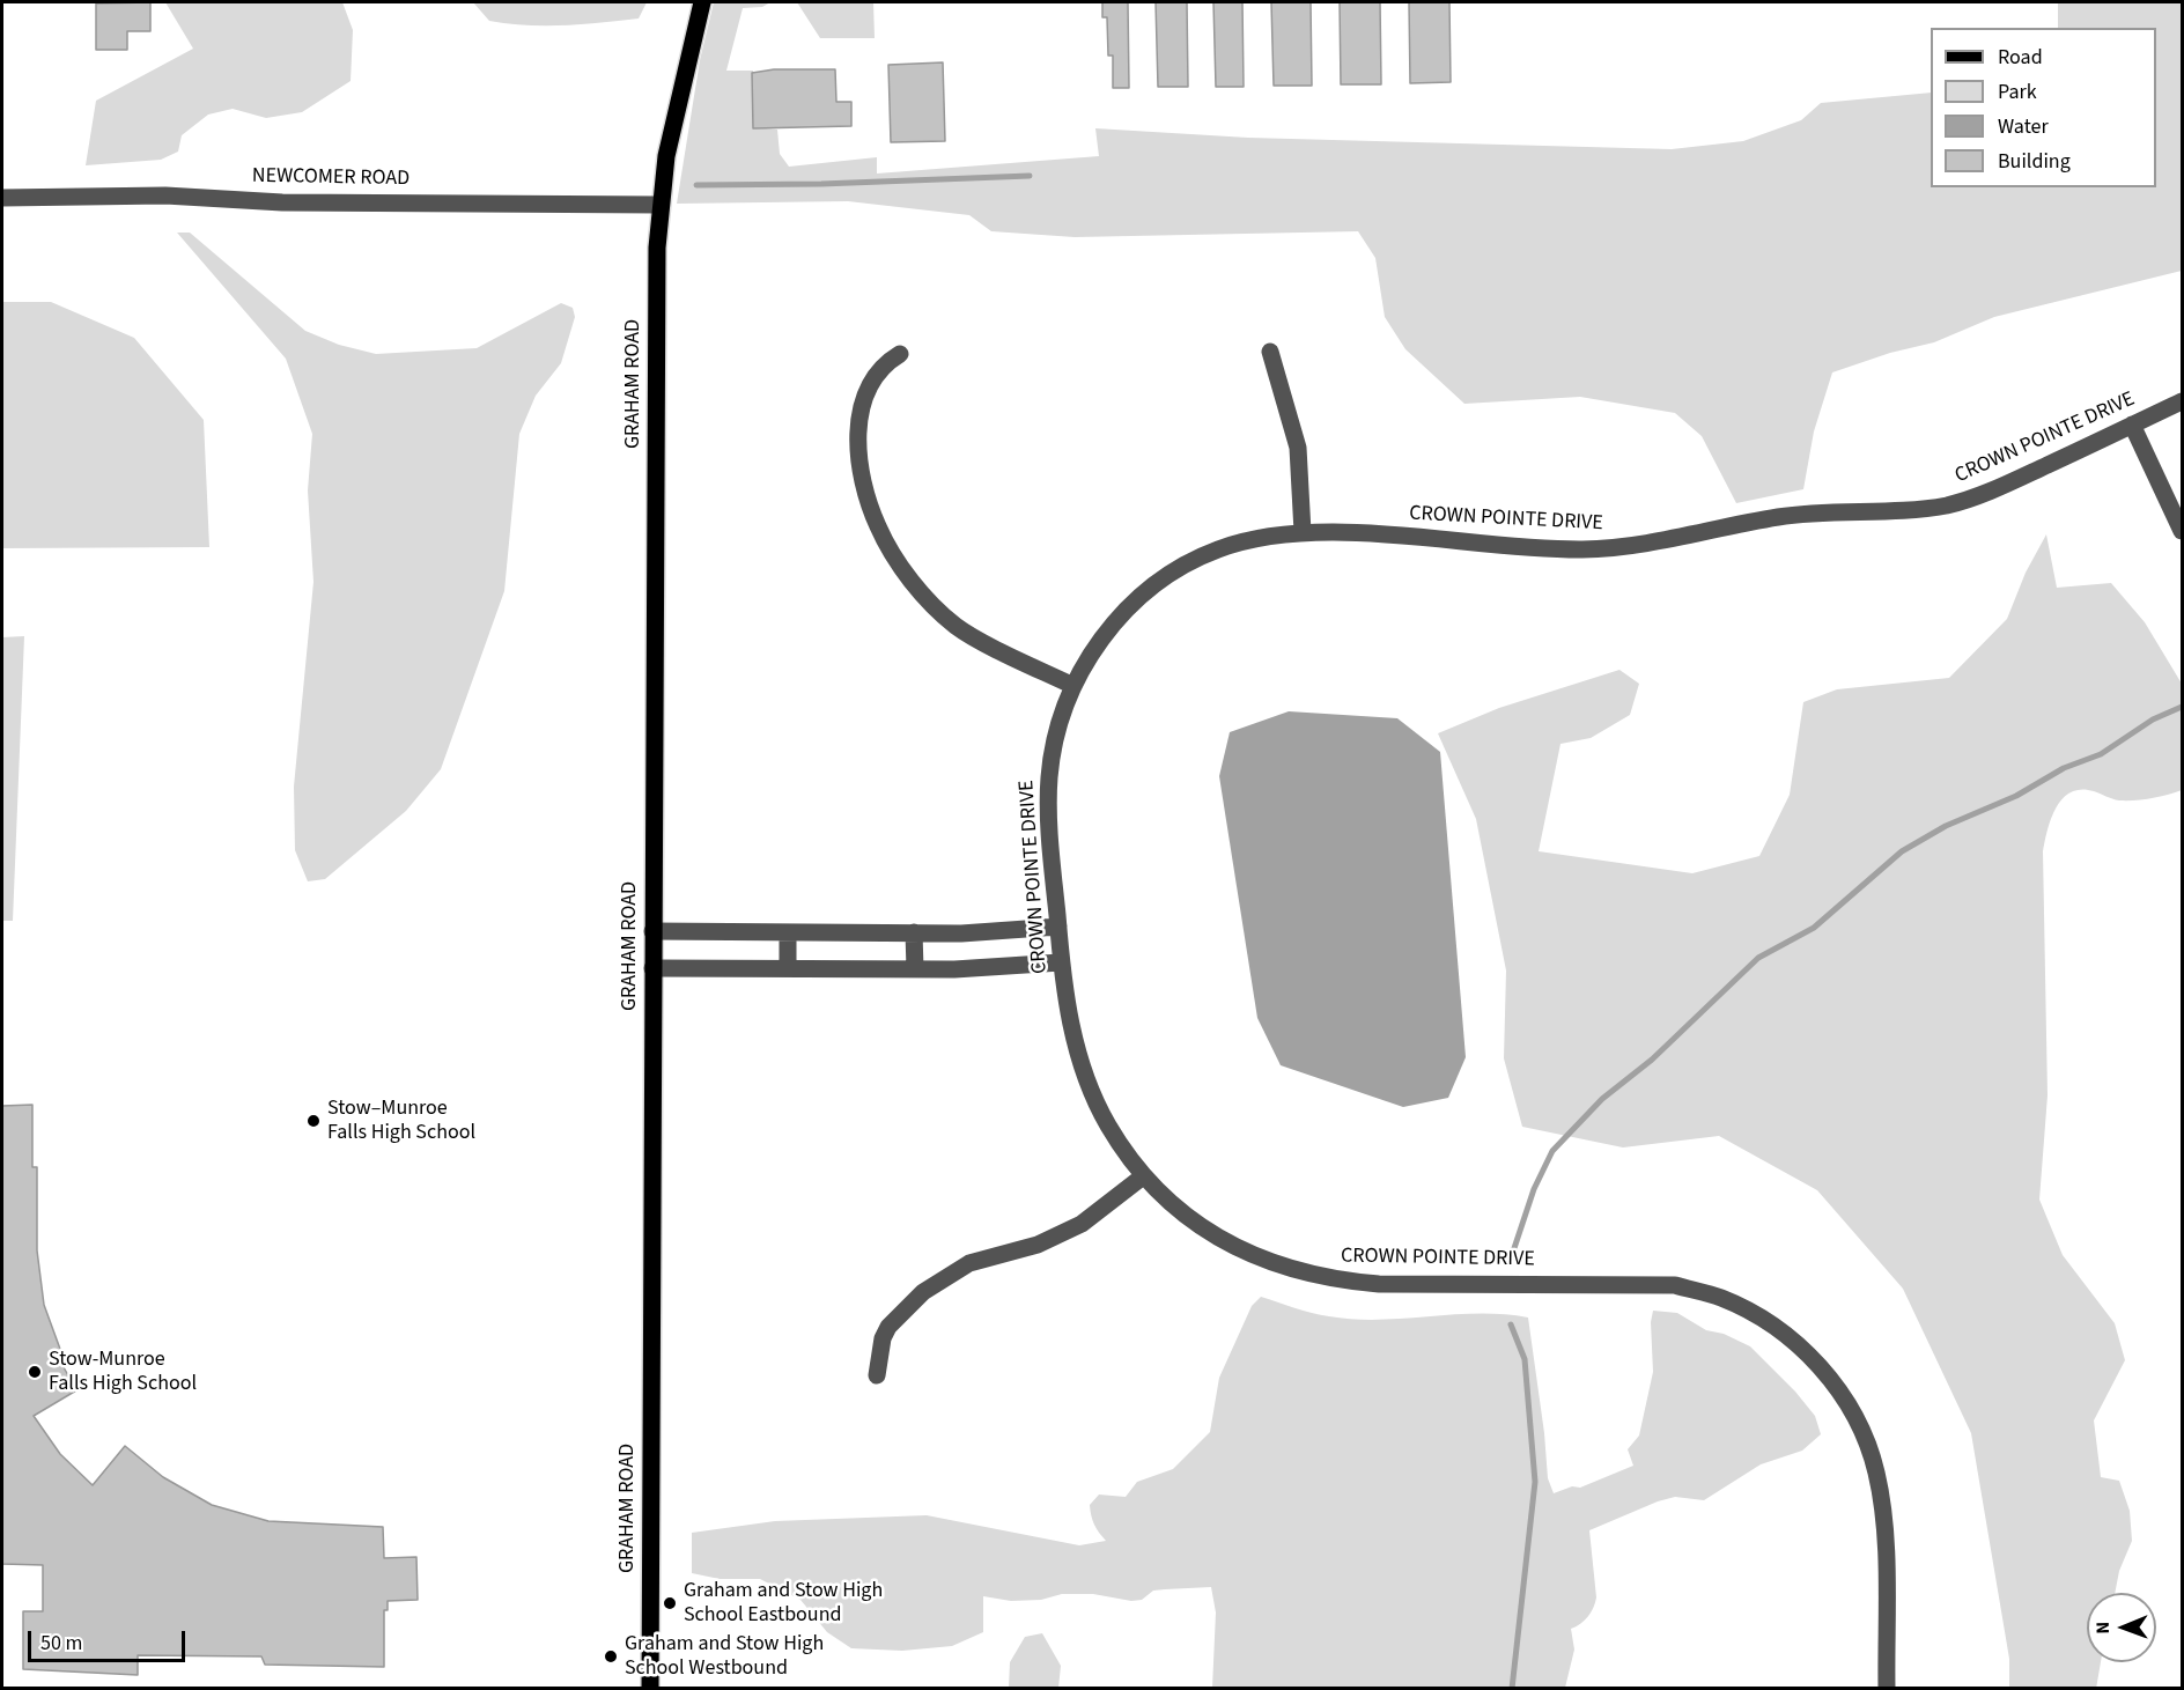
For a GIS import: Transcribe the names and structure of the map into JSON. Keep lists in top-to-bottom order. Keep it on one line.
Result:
{"streets":{"main road":["GRAHAM ROAD"],"street":["NEWCOMER ROAD","CROWN POINTE DRIVE"]},"crossings":[["NEWCOMER ROAD","GRAHAM ROAD"]],"places":["Stow–Munroe Falls High School","Stow-Munroe Falls High School","Graham and Stow High School Eastbound","Graham and Stow High School Westbound"],"legend":["Road","Park","Water","Building"],"scale_bar":"50 m","north":"left"}
